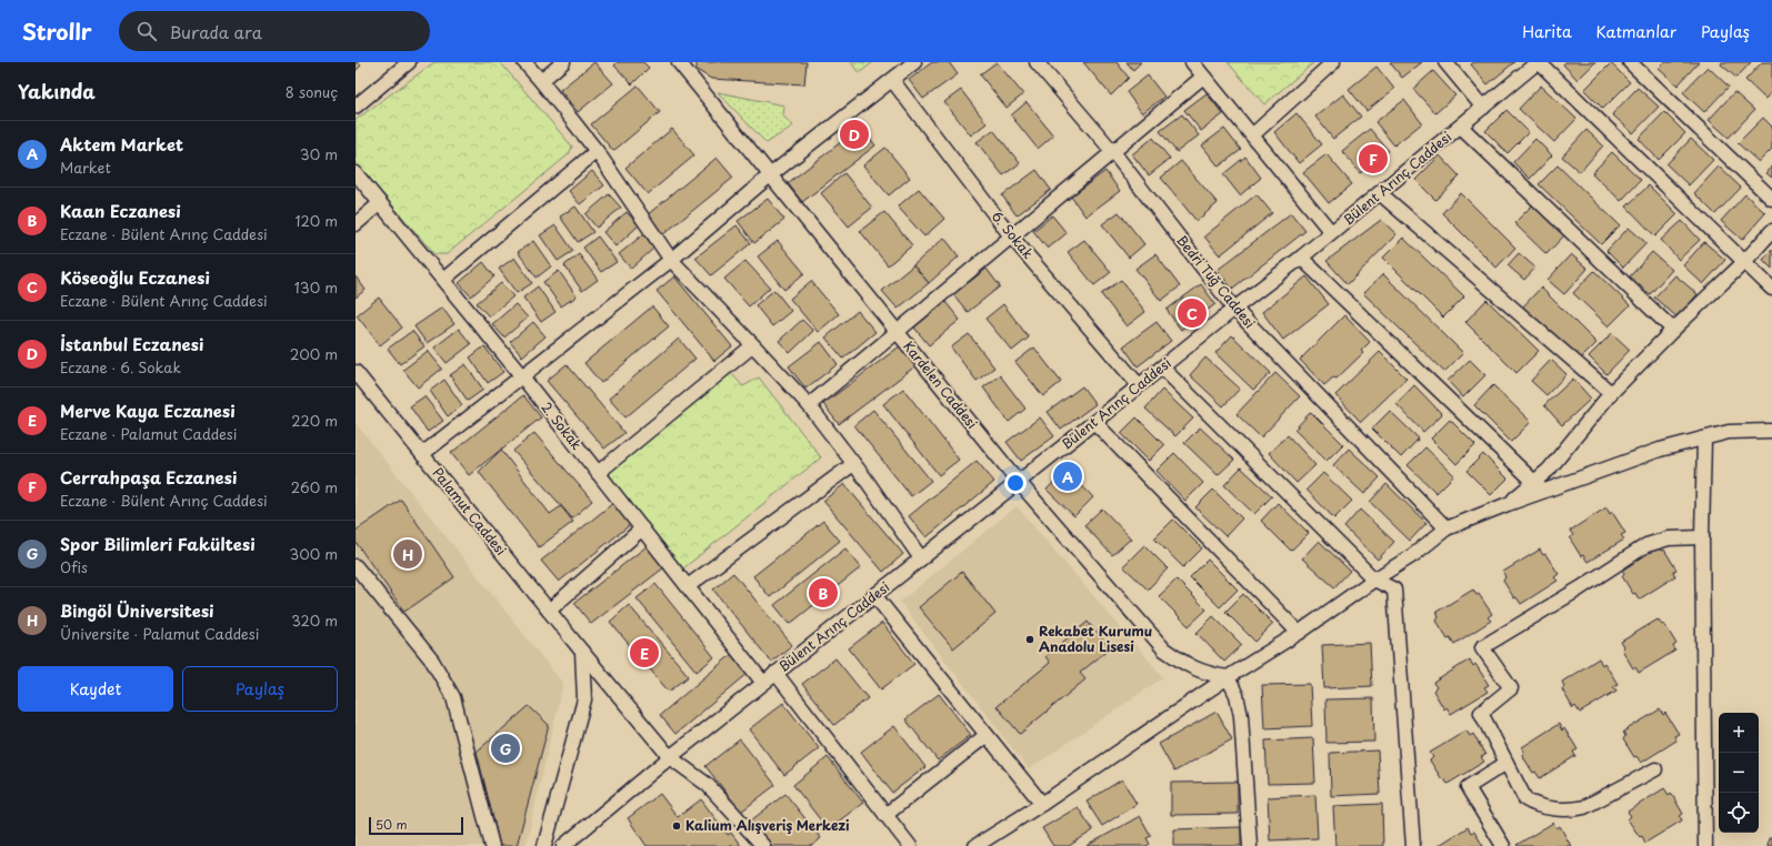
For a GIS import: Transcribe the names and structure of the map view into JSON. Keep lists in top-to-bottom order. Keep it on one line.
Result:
{"streets":{"street":["Bülent Arınç Caddesi","6. Sokak","Bedri Tuğ Caddesi","Kardelen Caddesi","2. Sokak","Palamut Caddesi"]},"crossings":[["Bülent Arınç Caddesi","6. Sokak"],["Bülent Arınç Caddesi","Bedri Tuğ Caddesi"],["Bülent Arınç Caddesi","Kardelen Caddesi"],["Bülent Arınç Caddesi","2. Sokak"],["Bülent Arınç Caddesi","Palamut Caddesi"]],"places":["Rekabet Kurumu Anadolu Lisesi","Kalium Alışveriş Merkezi"],"scale_bar":"50 m","page":{"header":"Strollr","search":"Burada ara","nav":["Harita","Katmanlar","Paylaş"],"heading":["Yakında","8 sonuç"],"pins":["D","F","C","A","H","B","E","G"],"list":[{"mark":"A","name":"Aktem Market","note":"Market","value":"30 m"},{"mark":"B","name":"Kaan Eczanesi","note":"Eczane · Bülent Arınç Caddesi","value":"120 m"},{"mark":"C","name":"Köseoğlu Eczanesi","note":"Eczane · Bülent Arınç Caddesi","value":"130 m"},{"mark":"D","name":"İstanbul Eczanesi","note":"Eczane · 6. Sokak","value":"200 m"},{"mark":"E","name":"Merve Kaya Eczanesi","note":"Eczane · Palamut Caddesi","value":"220 m"},{"mark":"F","name":"Cerrahpaşa Eczanesi","note":"Eczane · Bülent Arınç Caddesi","value":"260 m"},{"mark":"G","name":"Spor Bilimleri Fakültesi","note":"Ofis","value":"300 m"},{"mark":"H","name":"Bingöl Üniversitesi","note":"Üniversite · Palamut Caddesi","value":"320 m"}],"buttons":["Kaydet","Paylaş"],"map_buttons":["+","−"],"scale":"50 m"}}
